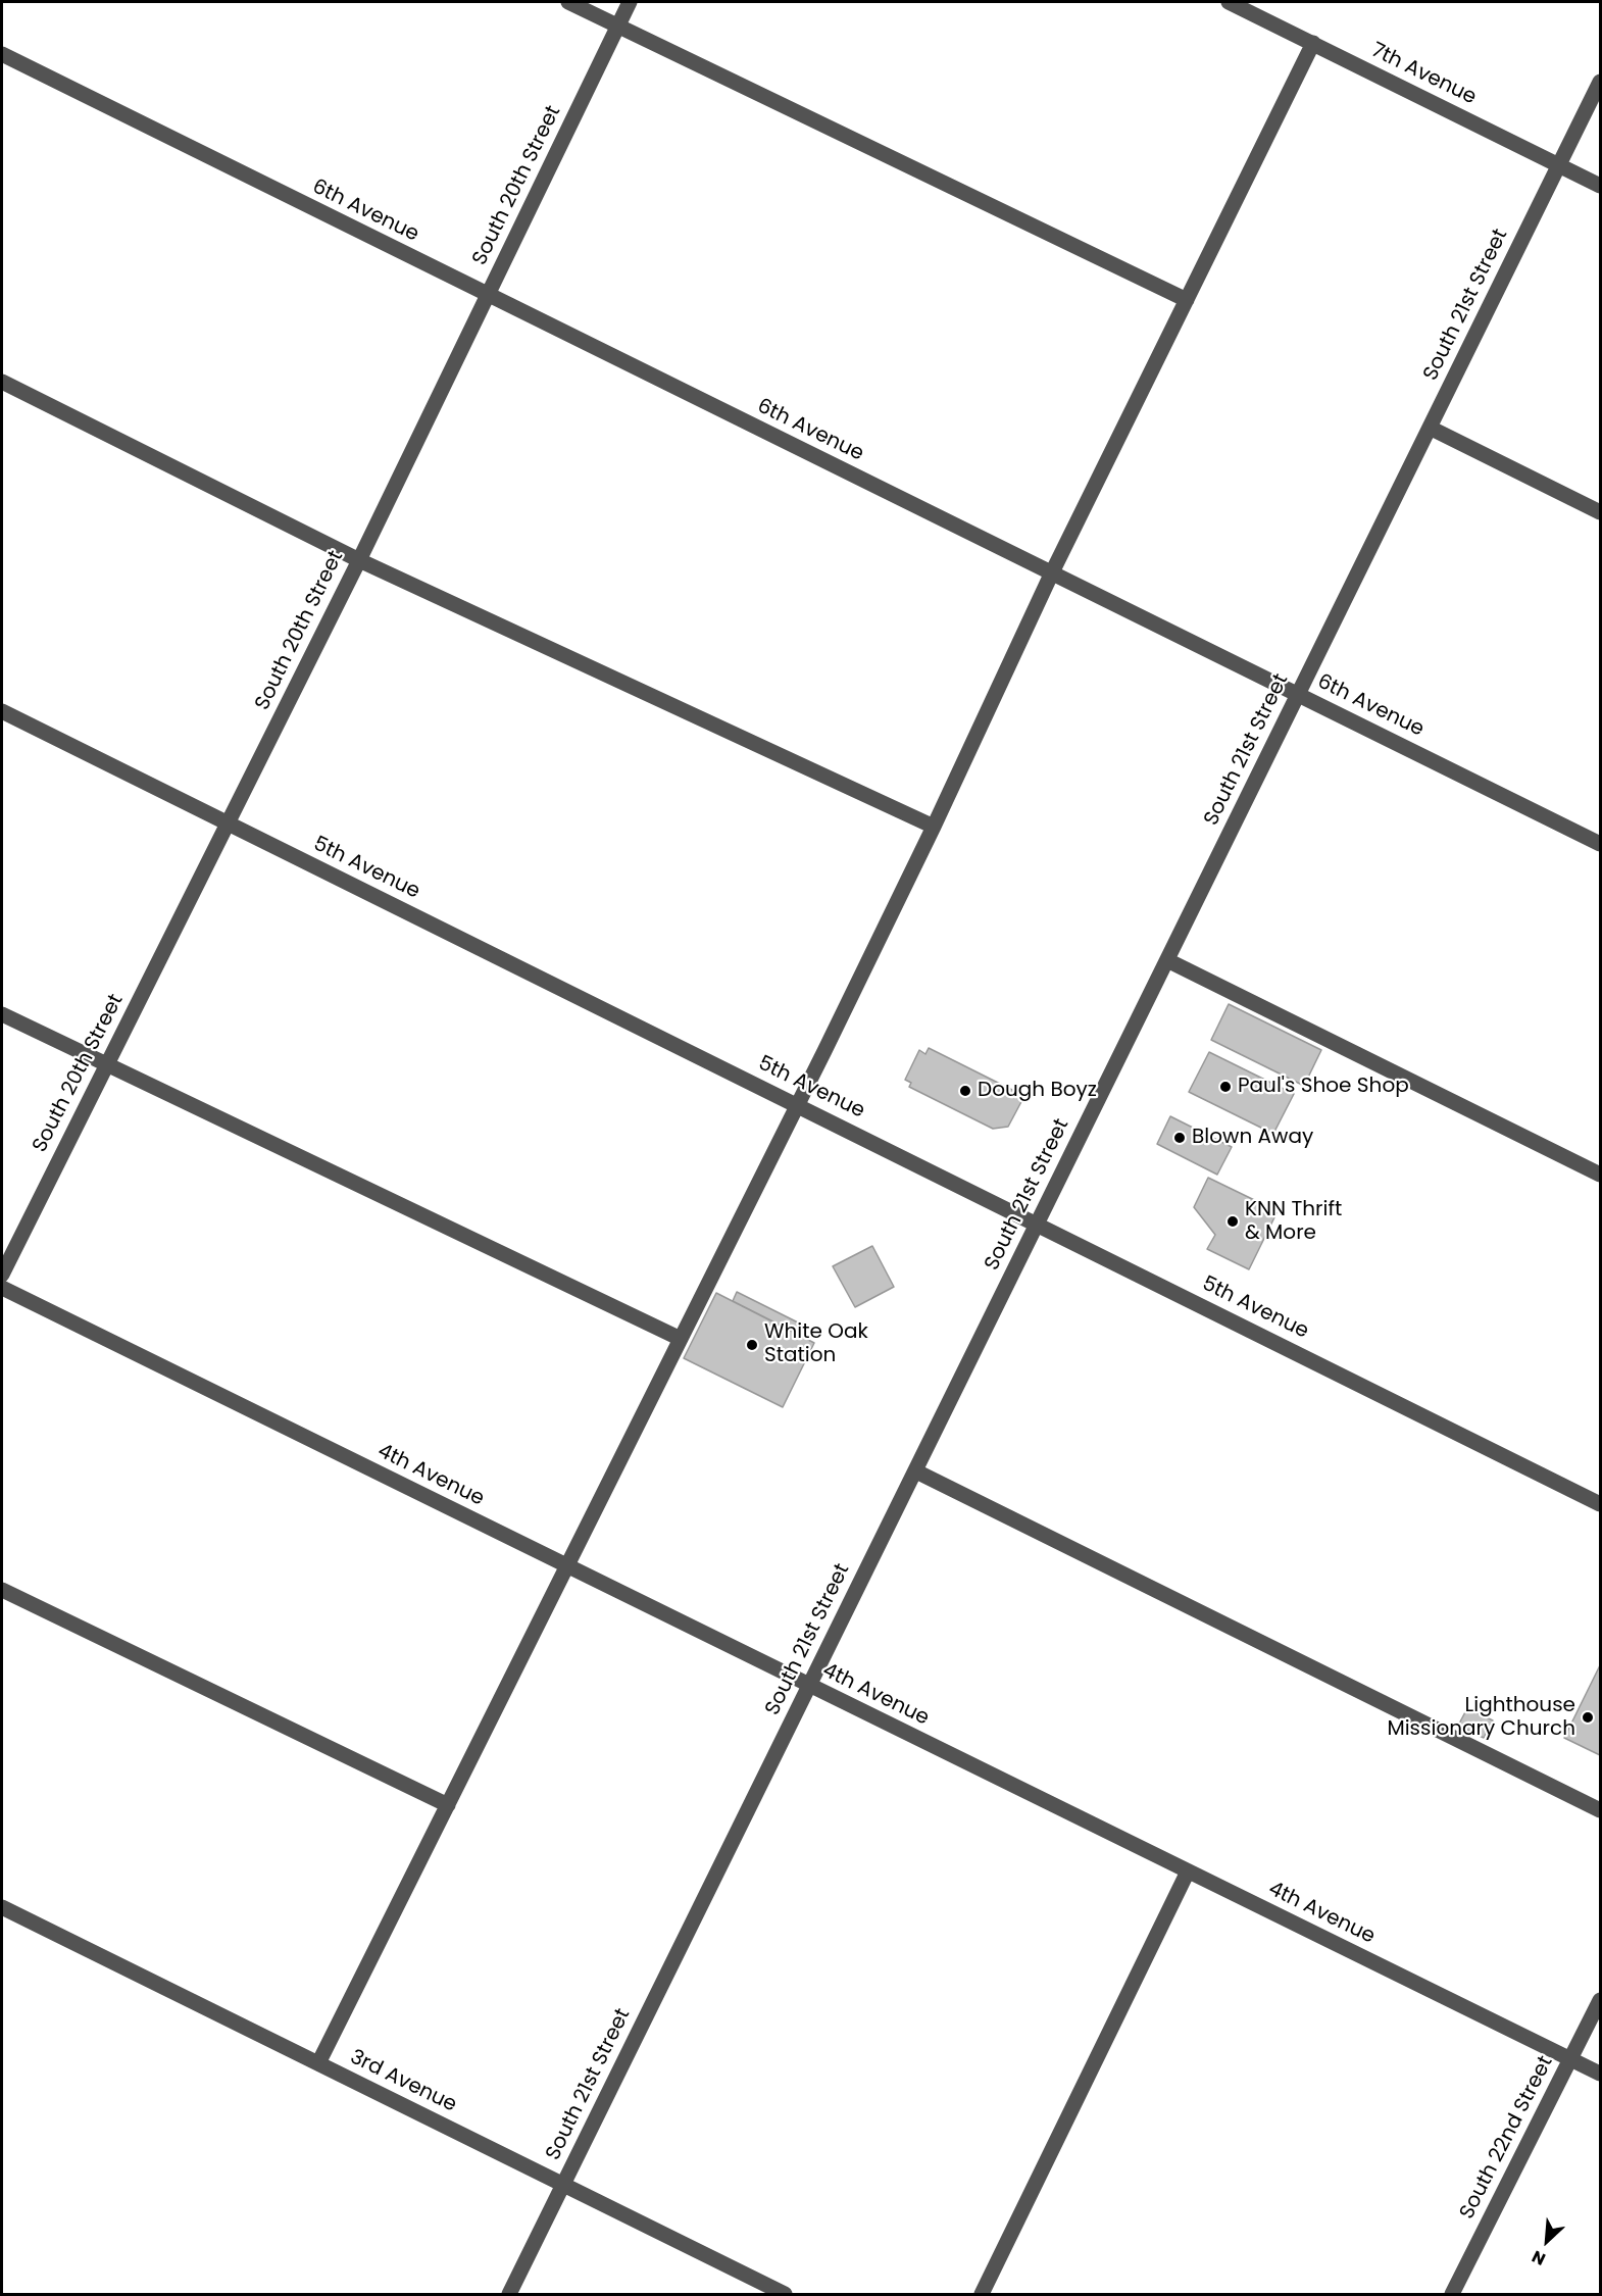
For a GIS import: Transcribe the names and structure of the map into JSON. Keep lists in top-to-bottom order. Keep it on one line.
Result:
{"streets":{"street":["7th Avenue","South 20th Street","6th Avenue","South 21st Street","5th Avenue","4th Avenue","3rd Avenue","South 22nd Street"]},"crossings":[["7th Avenue","South 21st Street"],["South 20th Street","6th Avenue"],["South 20th Street","5th Avenue"],["6th Avenue","South 21st Street"],["South 21st Street","5th Avenue"],["South 21st Street","4th Avenue"],["South 21st Street","3rd Avenue"],["4th Avenue","South 22nd Street"]],"places":["Paul's Shoe Shop","Dough Boyz","Blown Away","KNN Thrift & More","White Oak Station","Lighthouse Missionary Church"],"north":"bottom left"}
